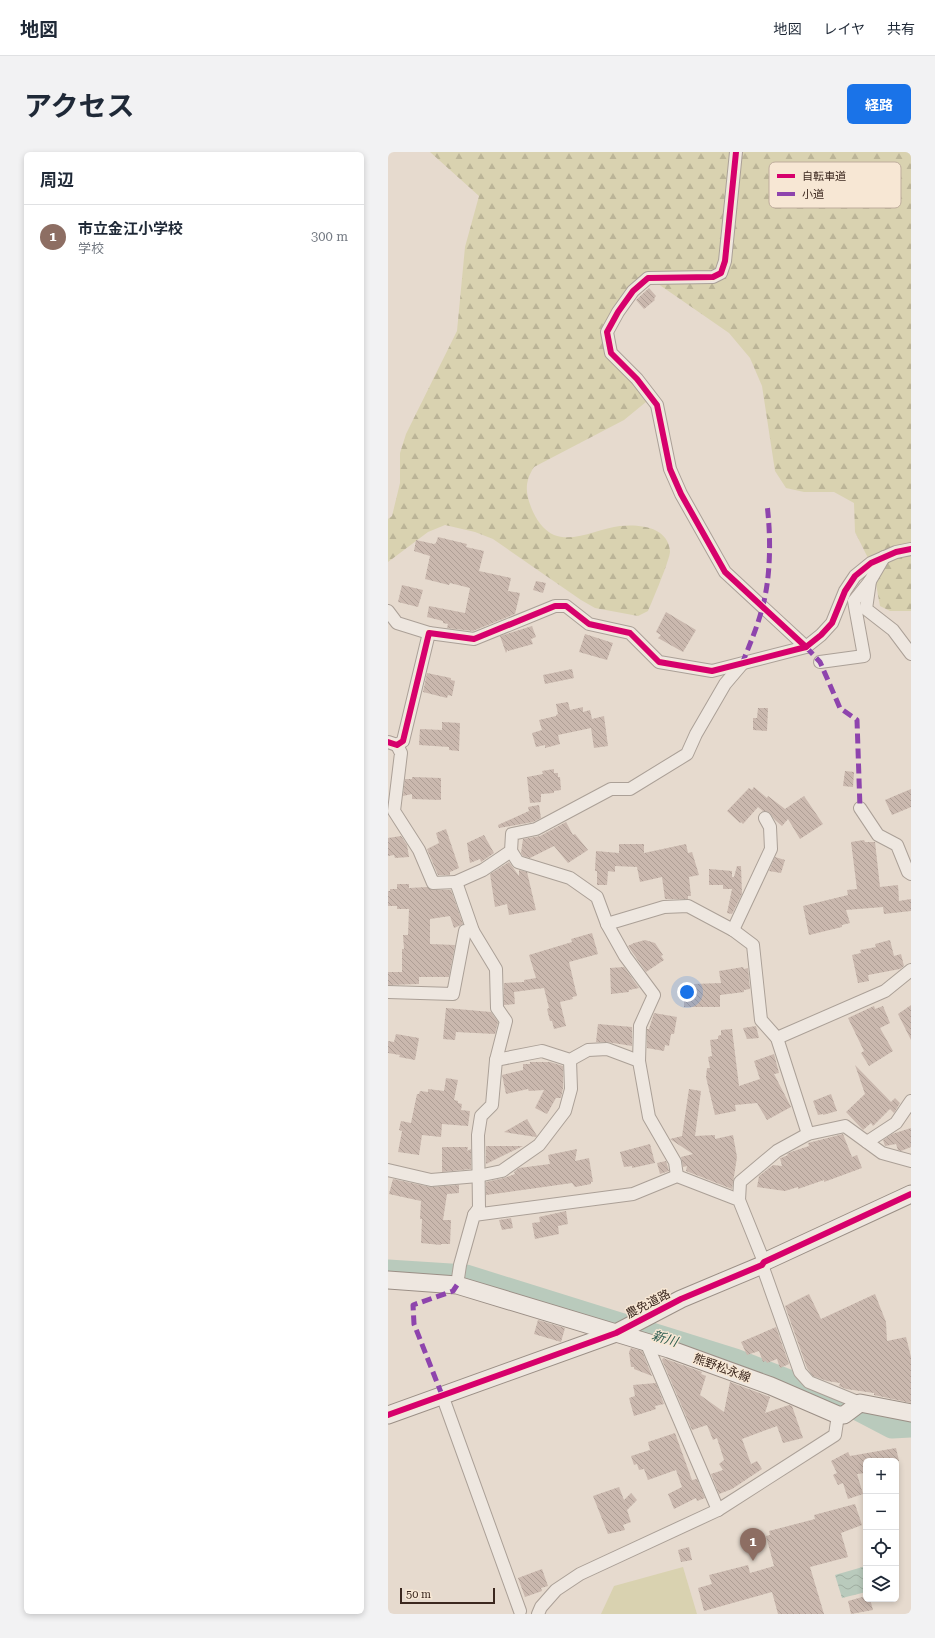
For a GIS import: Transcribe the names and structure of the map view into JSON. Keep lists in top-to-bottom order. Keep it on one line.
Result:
{"streets":{"street":["農免道路","熊野松永線"]},"crossings":[["農免道路","熊野松永線"]],"water":["新川"],"legend":["自転車道","小道"],"scale_bar":"50 m","page":{"header":"地図","nav":["地図","レイヤ","共有"],"title":"アクセス","buttons":"経路","heading":"周辺","list":[{"mark":"1","name":"市立金江小学校","note":"学校","value":"300 m"}],"map_buttons":["+","−"],"pins":"1","scale":"50 m"}}
